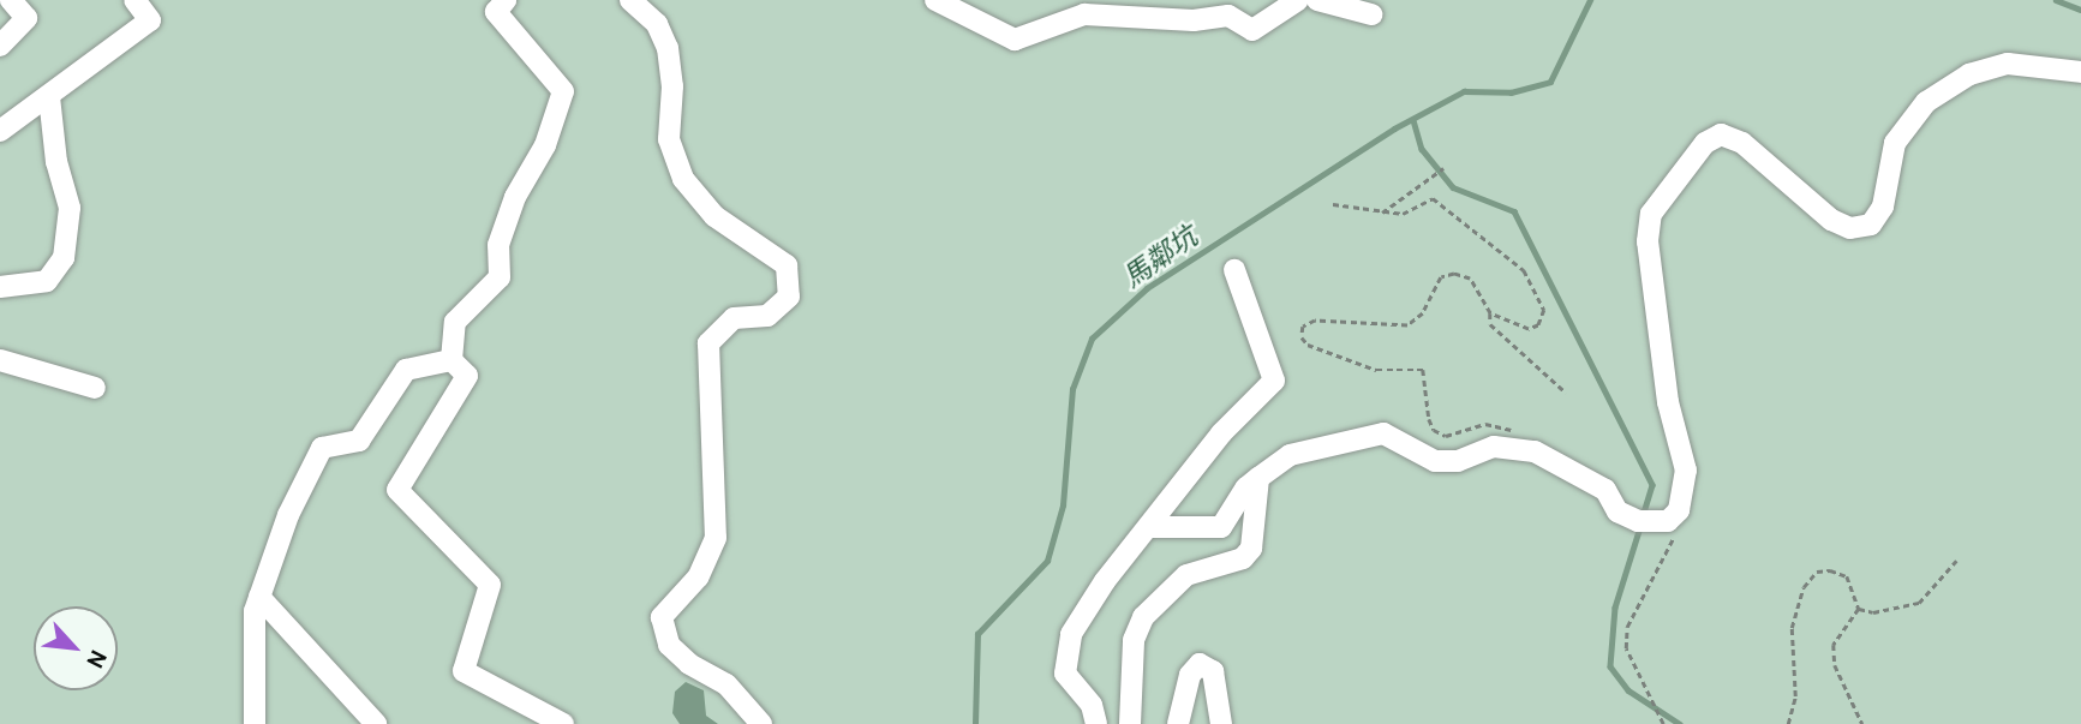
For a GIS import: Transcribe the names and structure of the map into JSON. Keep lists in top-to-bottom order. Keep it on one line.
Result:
{"water":["馬鄰坑"],"north":"bottom right"}
